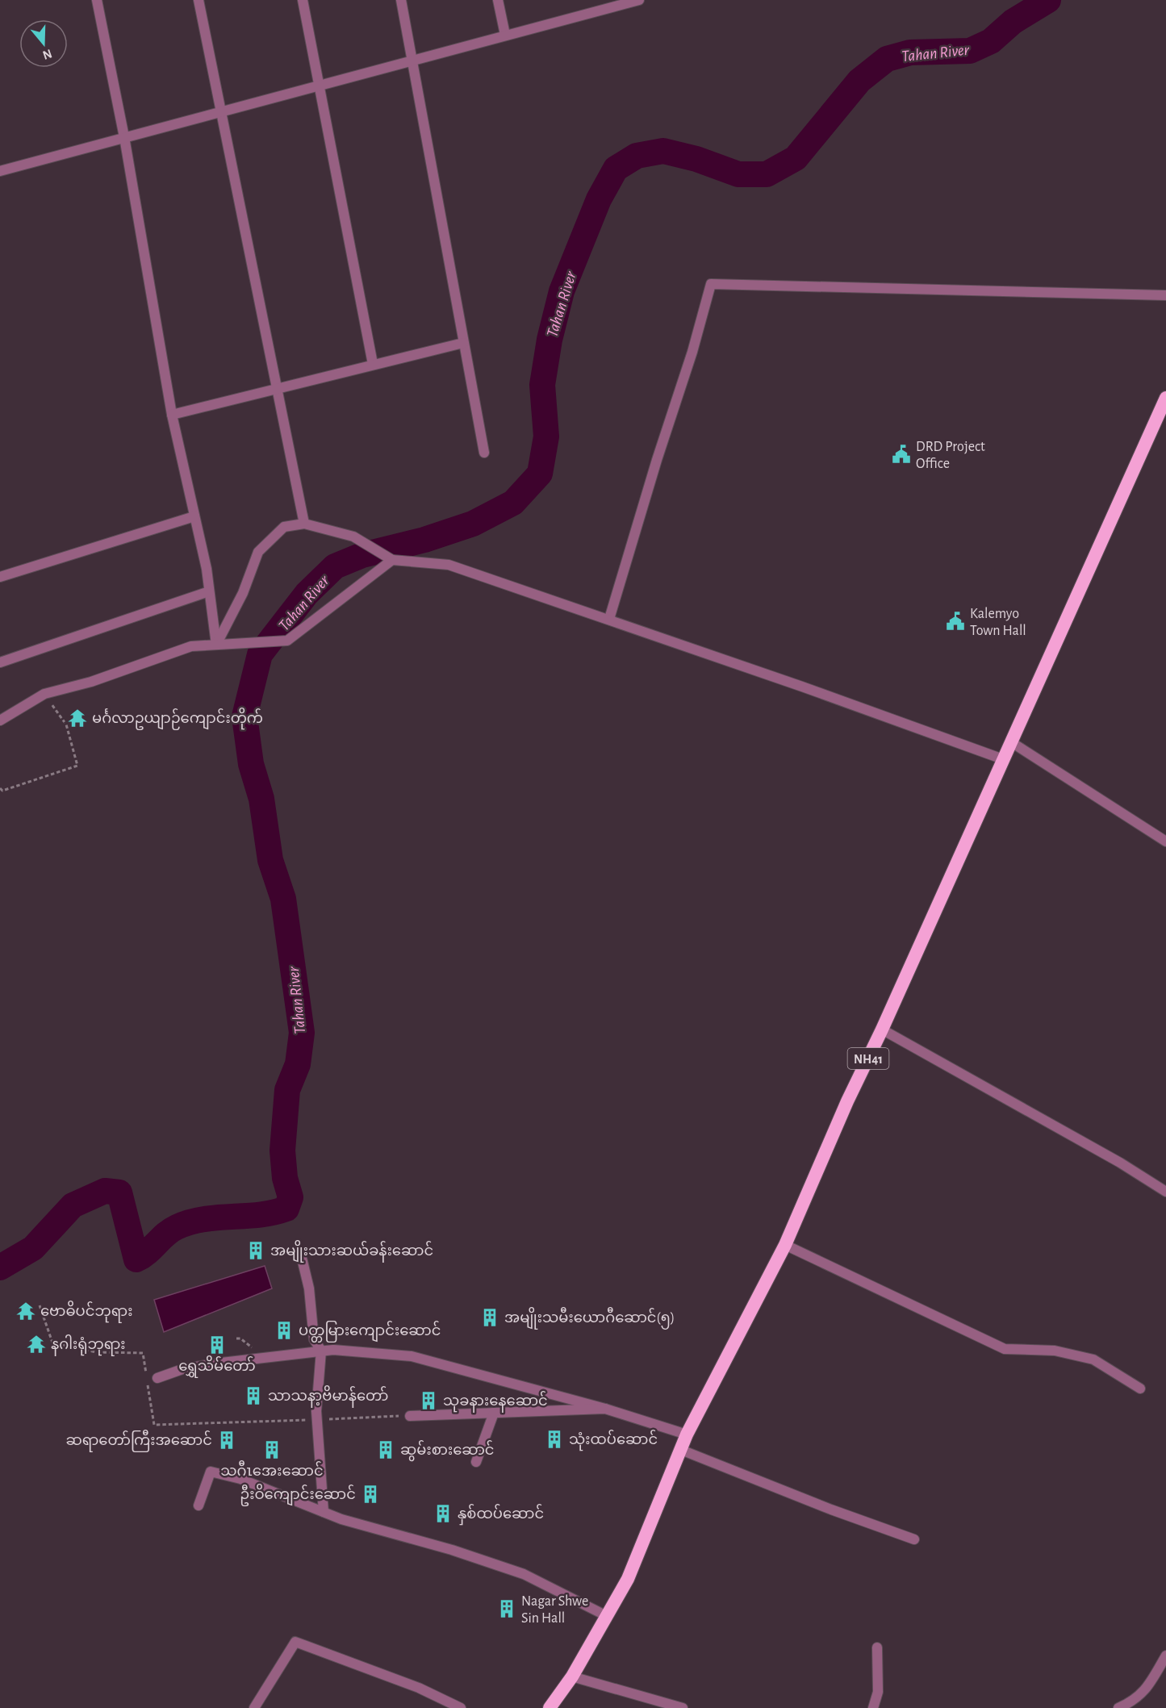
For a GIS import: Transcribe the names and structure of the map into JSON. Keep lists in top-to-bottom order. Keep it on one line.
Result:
{"streets":{"highway":["NH41"]},"water":["Tahan River"],"places":{"public building":["DRD Project Office","Kalemyo Town Hall"],"temple":["မင်္ဂလာဥယျာဉ်ကျောင်းတိုက်","ဗောဓိပင်ဘုရား","နဂါးရုံဘုရား"],"building":["အမျိုးသားဆယ်ခန်းဆောင်","အမျိုးသမီးယောဂီဆောင်(၅)","ပတ္တမြားကျောင်းဆောင်","ရွှေသိမ်တော်","သာသနာ့ဗိမာန်တော်","သုခနားနေဆောင်","သုံးထပ်ဆောင်","ဆရာတော်ကြီးအဆောင်","သဂီၤအေးဆောင်","ဆွမ်းစားဆောင်","ဦးဝိကျောင်းဆောင်","နှစ်ထပ်ဆောင်","Nagar Shwe Sin Hall"]},"north":"bottom"}
